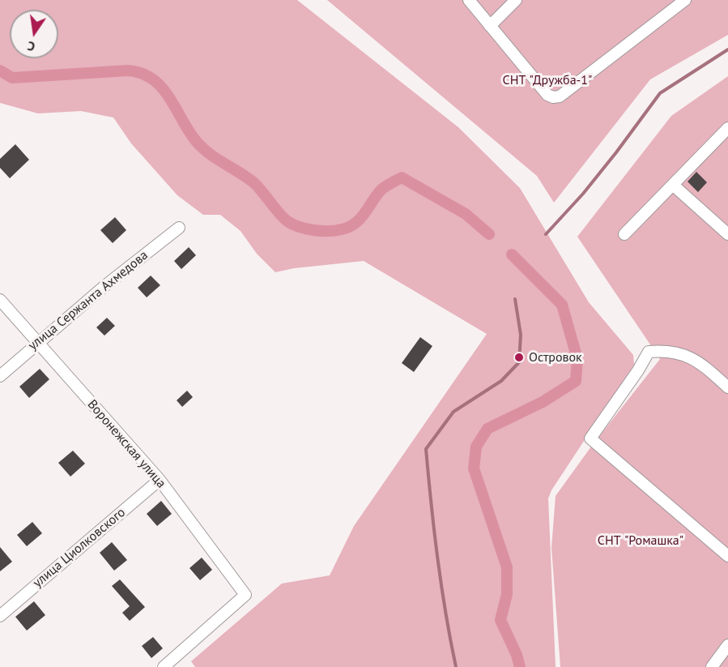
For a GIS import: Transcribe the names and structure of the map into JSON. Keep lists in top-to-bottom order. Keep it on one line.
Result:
{"streets":{"street":["улица Сержанта Ахмедова","Воронежская улица","улица Циолковского"]},"crossings":[["улица Сержанта Ахмедова","Воронежская улица"],["Воронежская улица","улица Циолковского"]],"parks":["СНТ \"Дружба-1\"","СНТ \"Ромашка\""],"places":["Островок"],"north":"bottom"}
